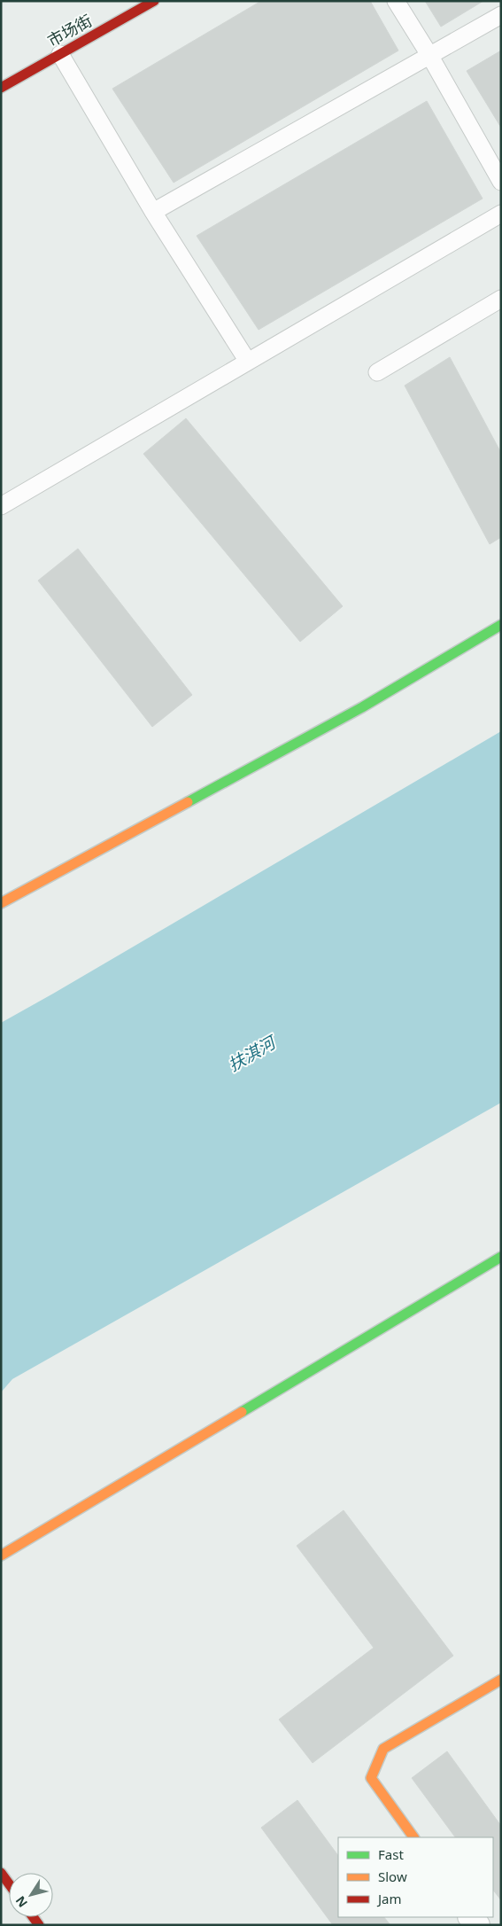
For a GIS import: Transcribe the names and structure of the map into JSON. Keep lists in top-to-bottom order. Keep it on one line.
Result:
{"streets":{"street":["市场街"]},"water":["扶淇河"],"legend":["Fast","Slow","Jam"],"north":"bottom left"}
